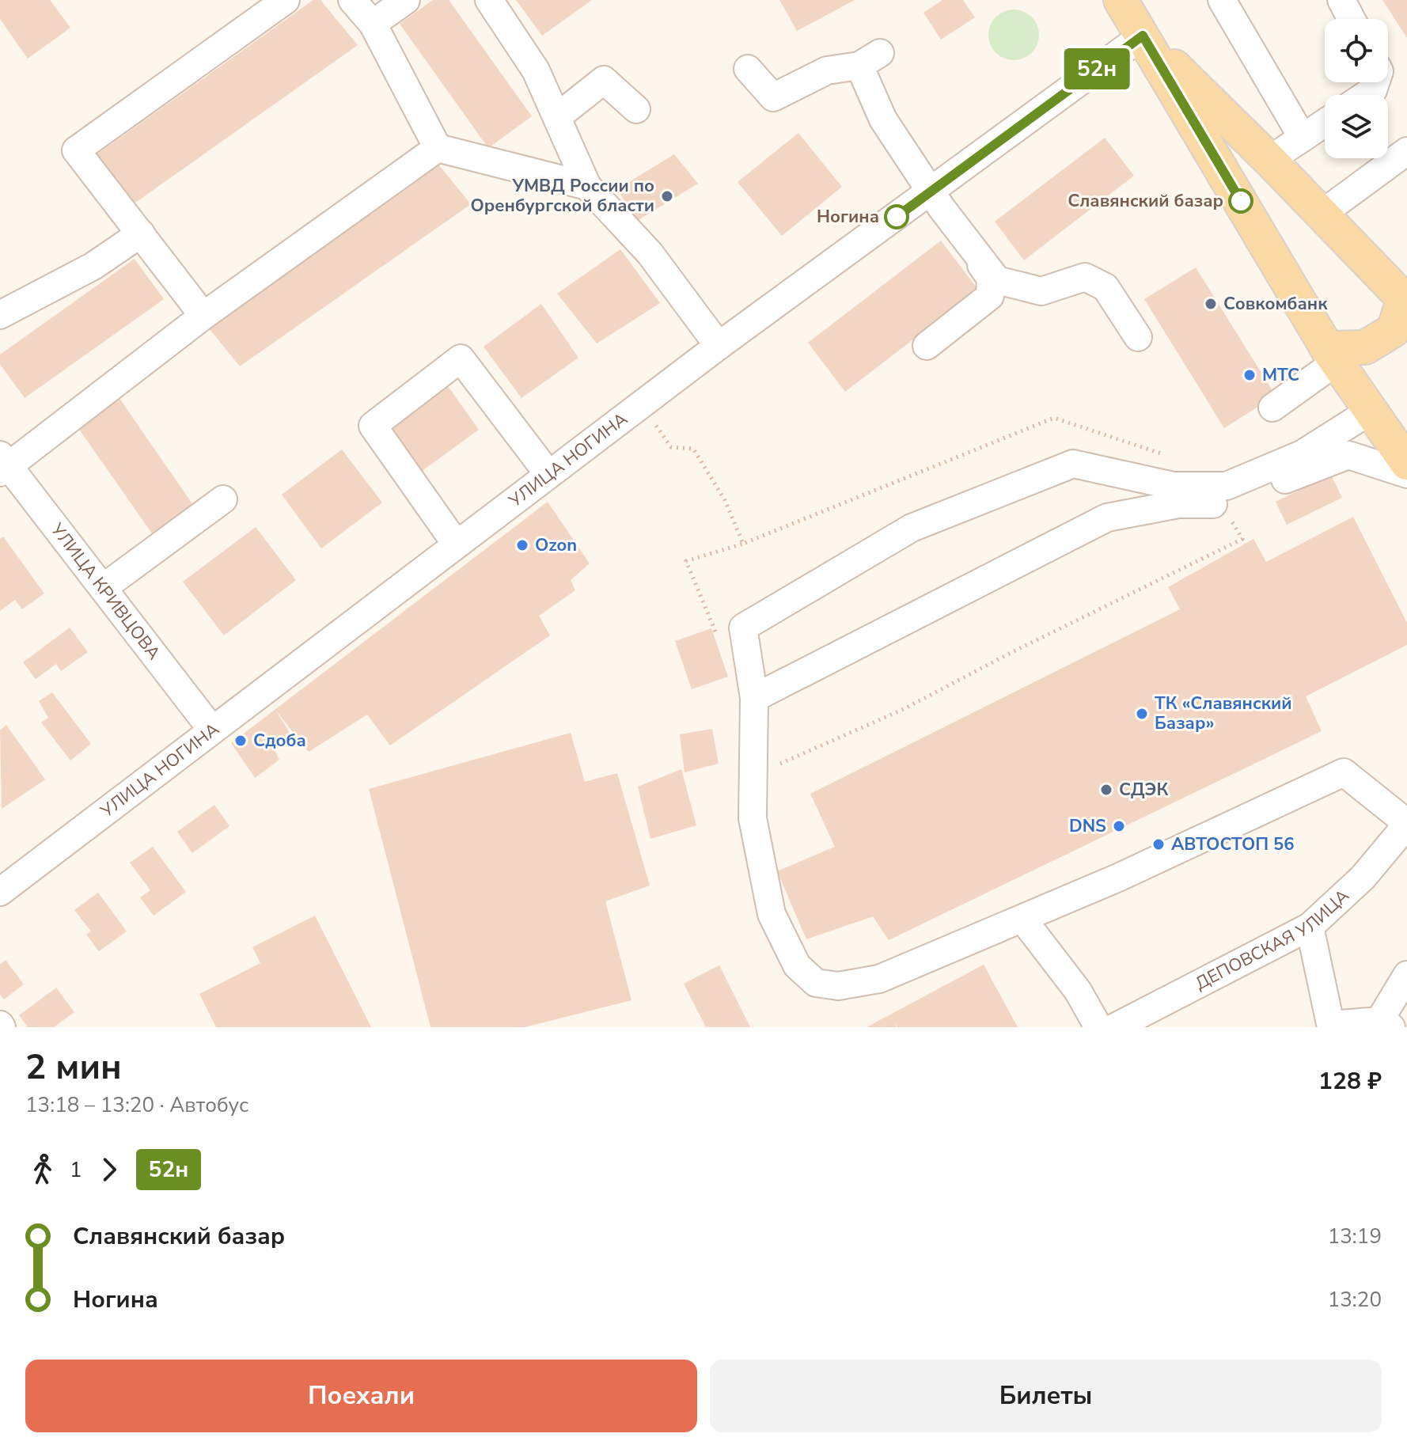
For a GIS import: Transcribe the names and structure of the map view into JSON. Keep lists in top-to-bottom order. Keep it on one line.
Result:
{"streets":{"street":["УЛИЦА НОГИНА","УЛИЦА КРИВЦОВА","ДЕПОВСКАЯ УЛИЦА"]},"crossings":[["УЛИЦА НОГИНА","УЛИЦА КРИВЦОВА"]],"places":["УМВД России по Оренбургской бласти","Славянский базар","Ногина","Совкомбанк","МТС","Ozon","ТК «Славянский Базар»","Сдоба","СДЭК","DNS","АВТОСТОП 56"],"lines":["bus line 52н"],"page":{"on_map":"52н","heading":["2 мин","13:18 – 13:20 · Автобус","128 ₽"],"legs":["1","52н"],"list":[{"name":"Славянский базар","value":"13:19"},{"name":"Ногина","value":"13:20"}],"buttons":["Поехали","Билеты"]}}
